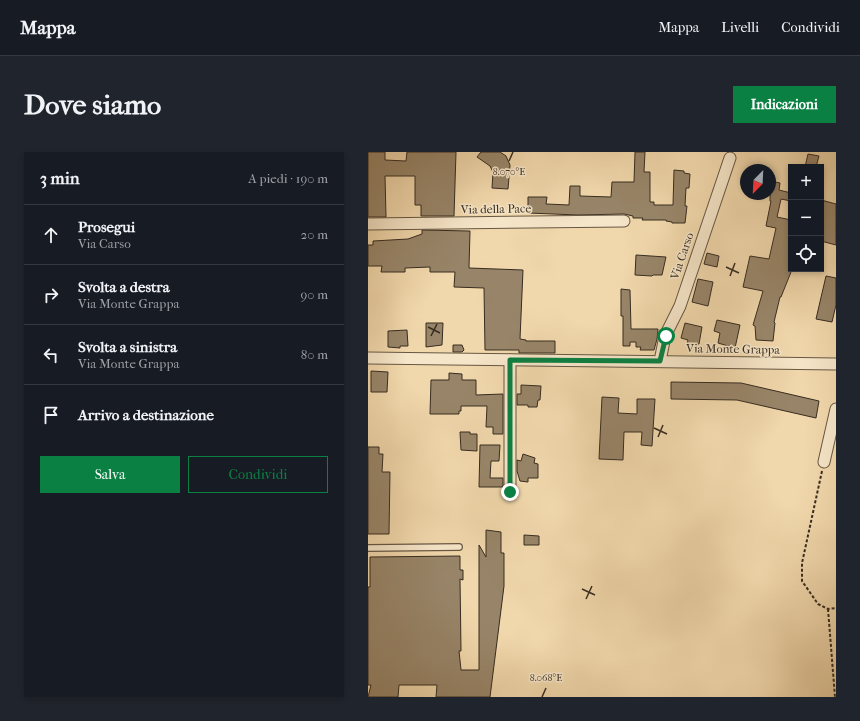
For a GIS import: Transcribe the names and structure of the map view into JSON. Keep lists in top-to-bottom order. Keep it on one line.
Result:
{"streets":{"street":["Via della Pace","Via Carso","Via Monte Grappa"]},"crossings":[["Via Carso","Via Monte Grappa"]],"north":"bottom left","page":{"header":"Mappa","nav":["Mappa","Livelli","Condividi"],"buttons":["Indicazioni",["Salva","Condividi"]],"title":"Dove siamo","heading":["3 min","A piedi · 190 m"],"map_buttons":["+","−"],"list":[["Prosegui","Via Carso","20 m"],["Svolta a destra","Via Monte Grappa","90 m"],["Svolta a sinistra","Via Monte Grappa","80 m"],"Arrivo a destinazione"]},"coordinates":["8.070°E","8.068°E"]}
